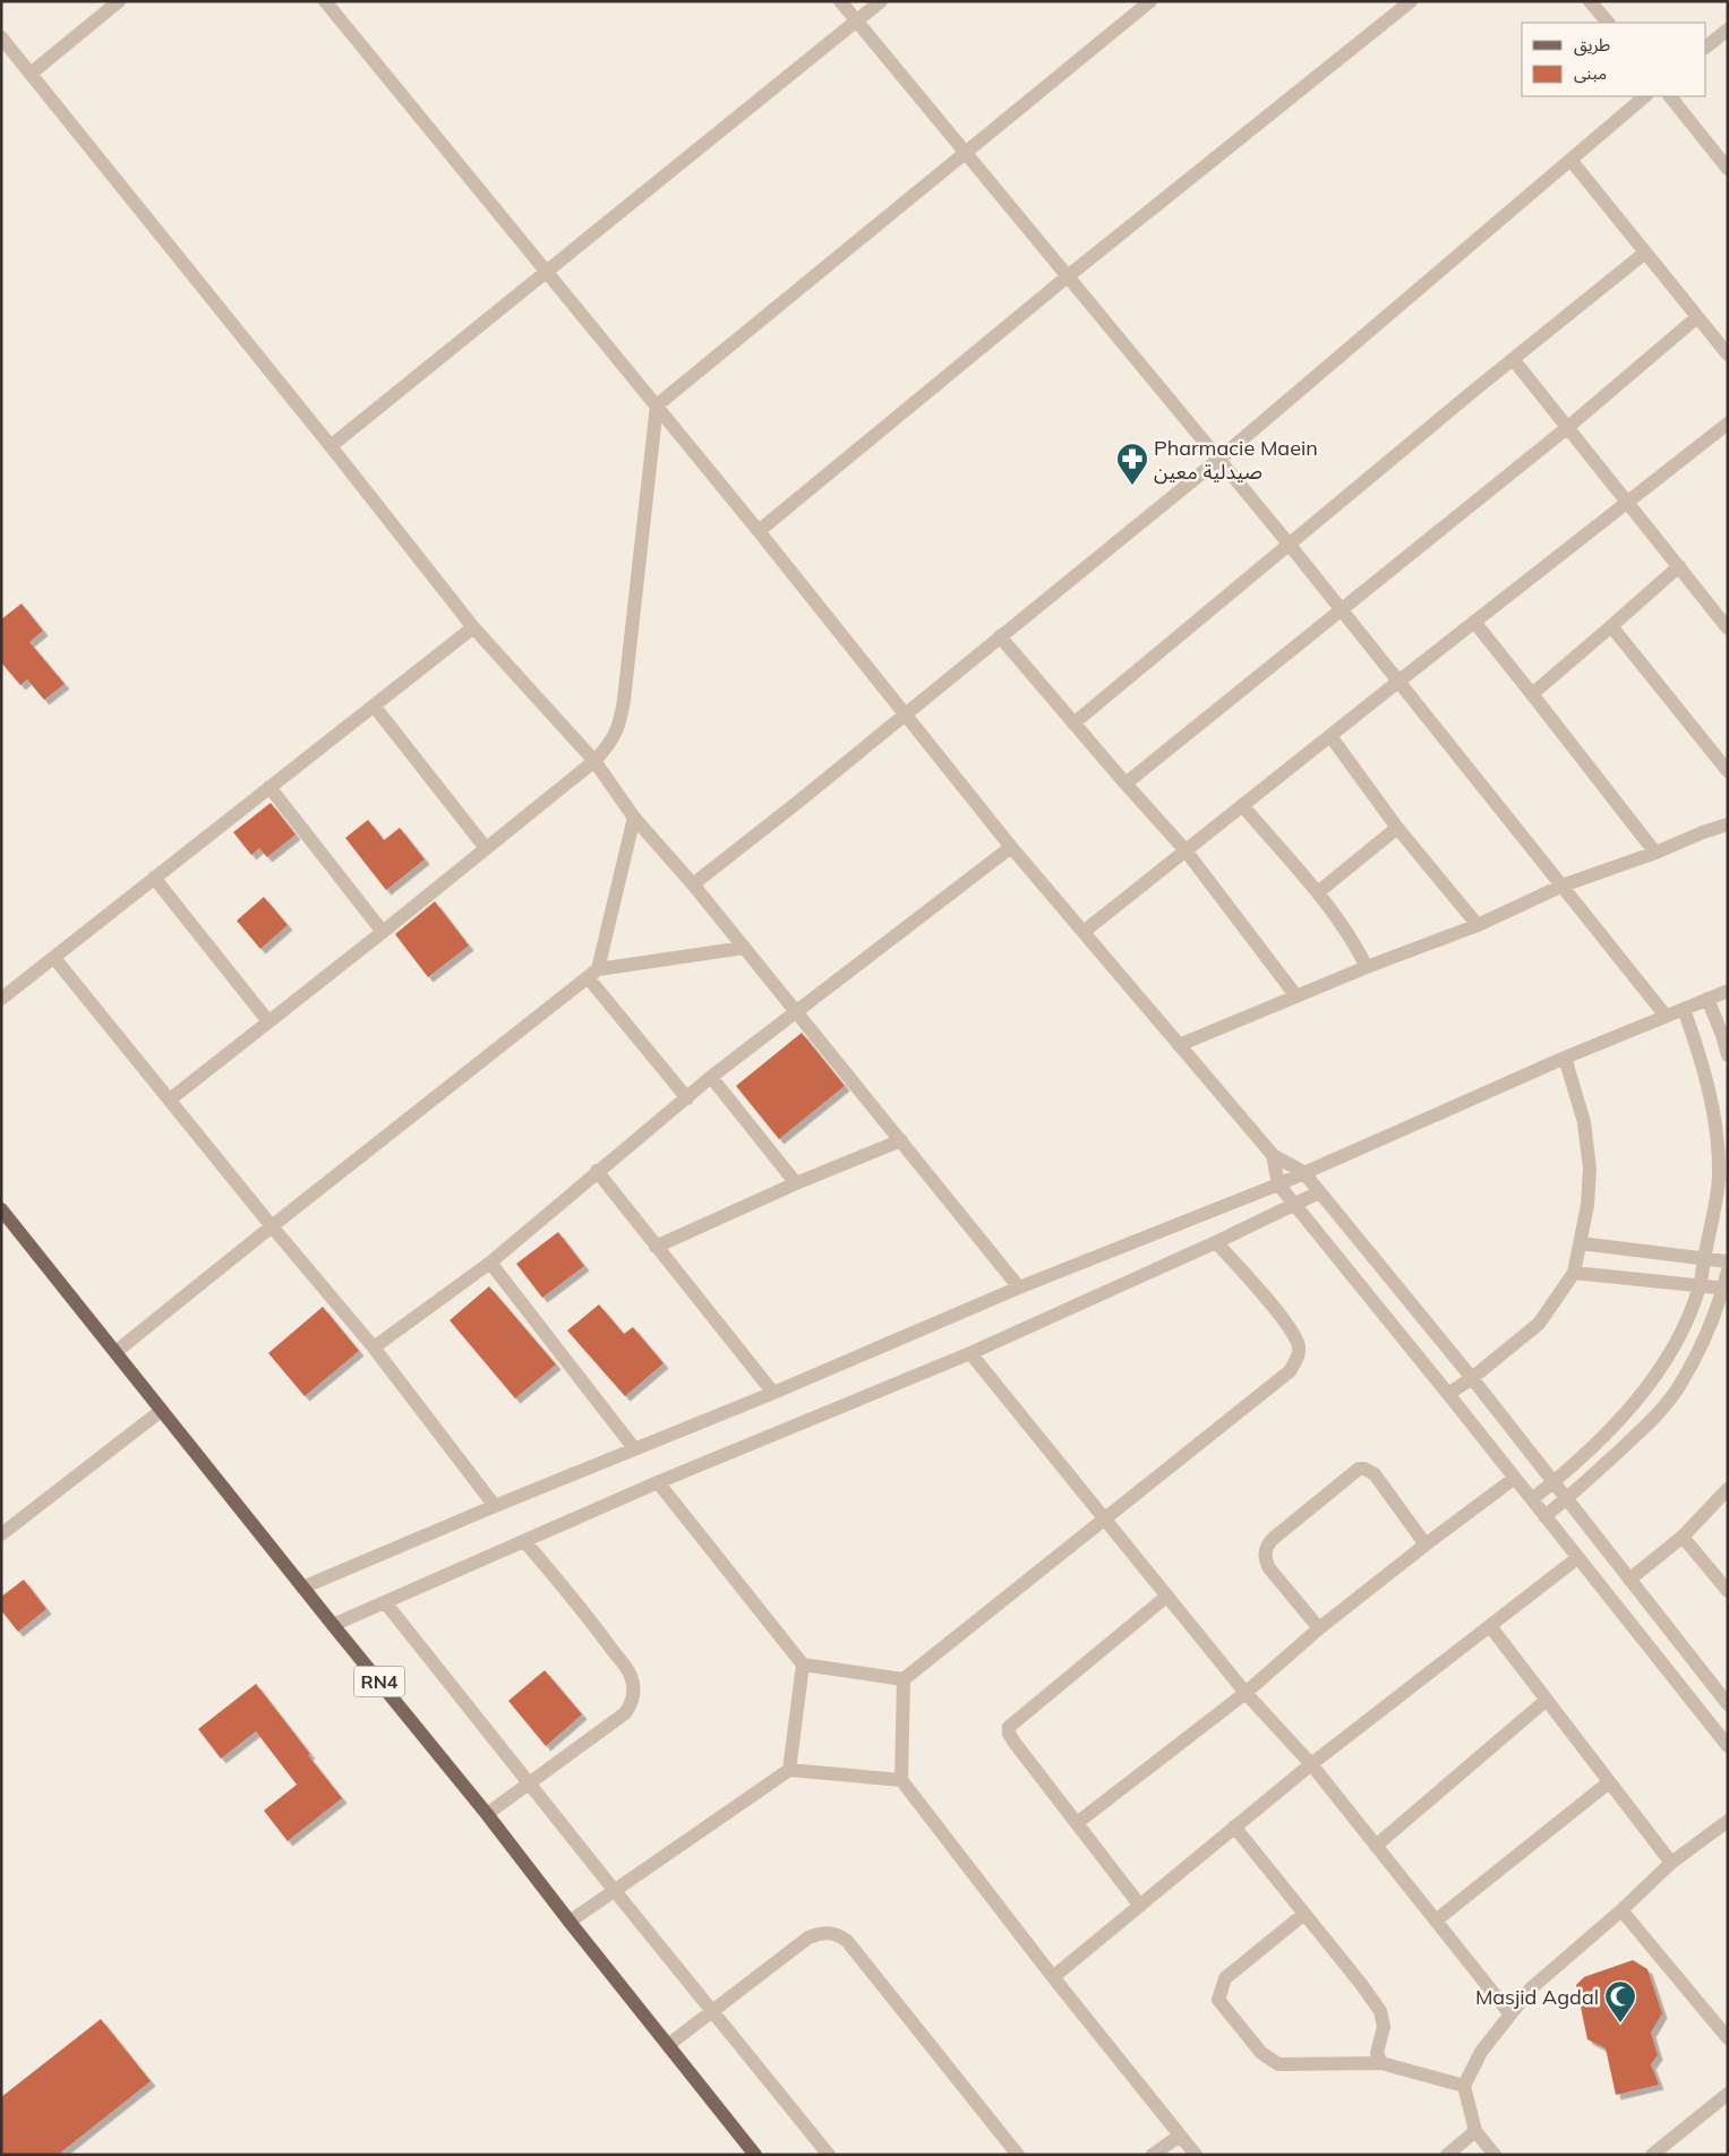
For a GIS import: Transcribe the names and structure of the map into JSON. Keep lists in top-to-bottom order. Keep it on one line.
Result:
{"streets":{"main road":["RN4"]},"places":{"pharmacy":["Pharmacie Maein صيدلية معين"],"mosque":["Masjid Agdal"]},"legend":["طريق","مبنى"]}
